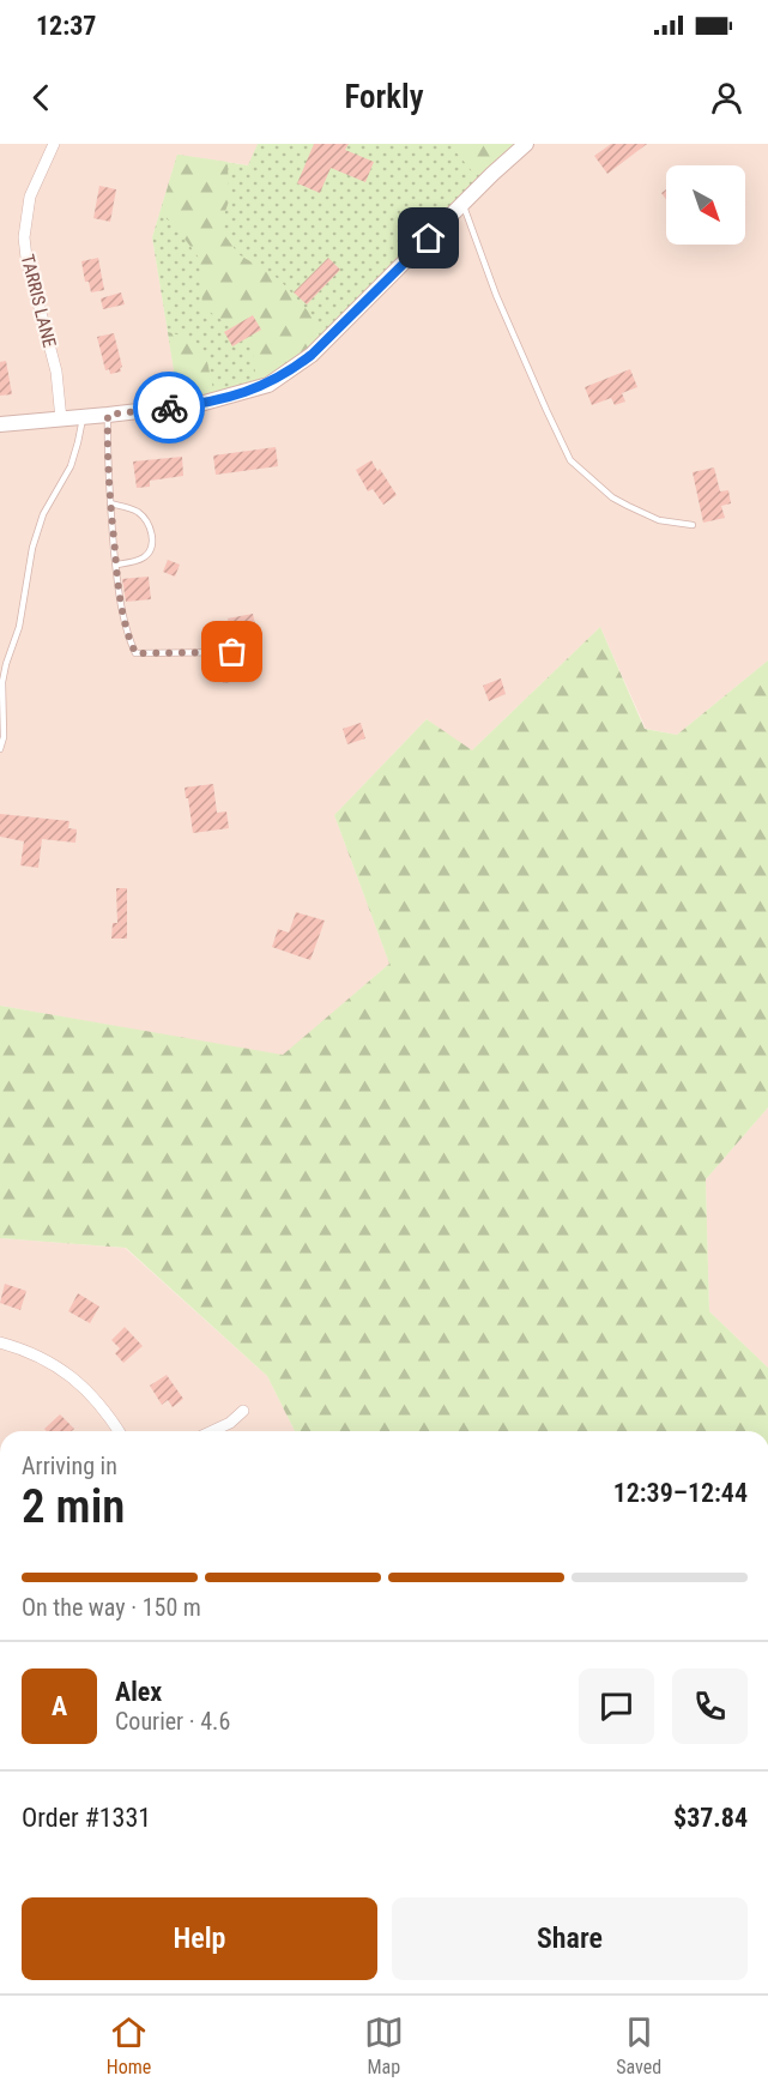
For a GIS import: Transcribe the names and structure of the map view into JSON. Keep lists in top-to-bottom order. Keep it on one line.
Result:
{"streets":{"street":["TARRIS LANE"]},"north":"bottom right","page":{"status":"12:37","header":"Forkly","heading":["2 min","Arriving in","12:39–12:44"],"panel":["Alex","Courier · 4.6","Order #1331","$37.84"],"bar":"On the way · 150 m","round":"A","buttons":["Help","Share"],"tabs":["Home","Map","Saved"]}}
